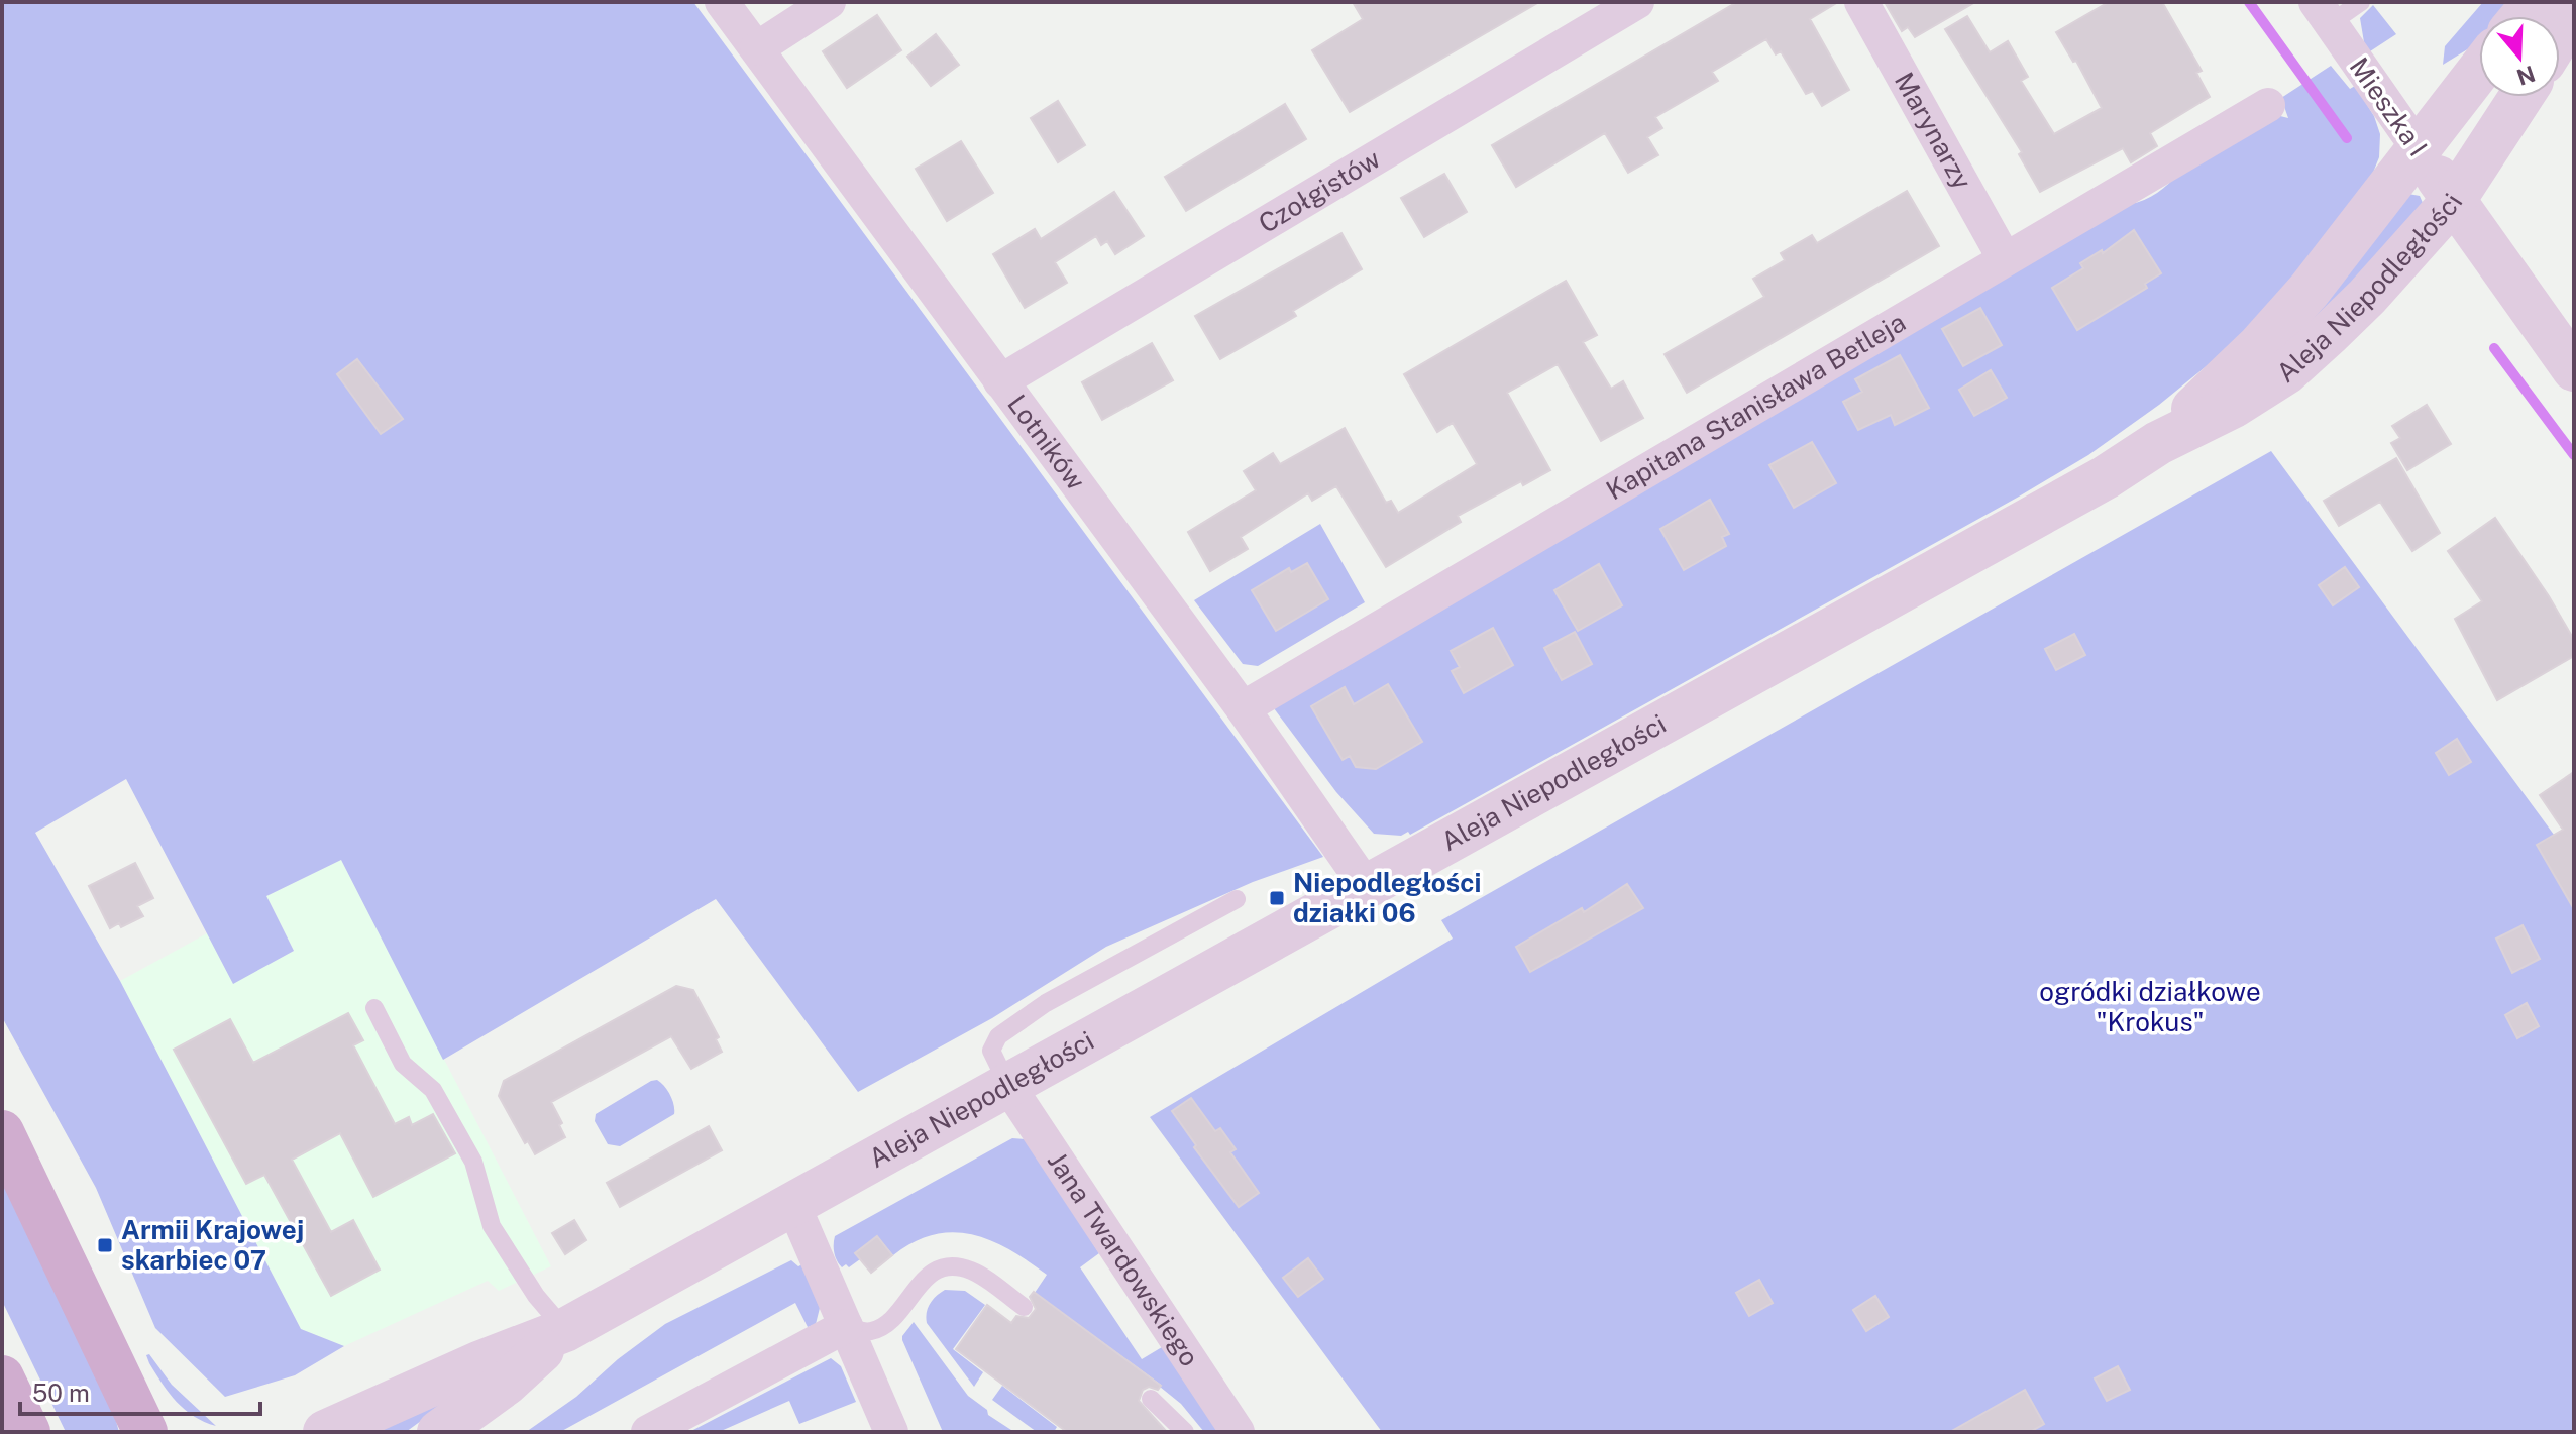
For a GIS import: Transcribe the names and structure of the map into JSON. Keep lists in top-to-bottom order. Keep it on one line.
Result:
{"streets":{"street":["Mieszka I","Marynarzy","Czołgistów","Aleja Niepodległości","Kapitana Stanisława Betleja","Lotników","Jana Twardowskiego"]},"crossings":[["Mieszka I","Aleja Niepodległości"],["Marynarzy","Kapitana Stanisława Betleja"],["Czołgistów","Lotników"],["Aleja Niepodległości","Lotników"],["Aleja Niepodległości","Jana Twardowskiego"],["Kapitana Stanisława Betleja","Lotników"]],"parks":["ogródki działkowe \"Krokus\""],"places":{"transit":["Niepodległości działki 06","Armii Krajowej skarbiec 07"]},"scale_bar":"50 m","north":"bottom"}
